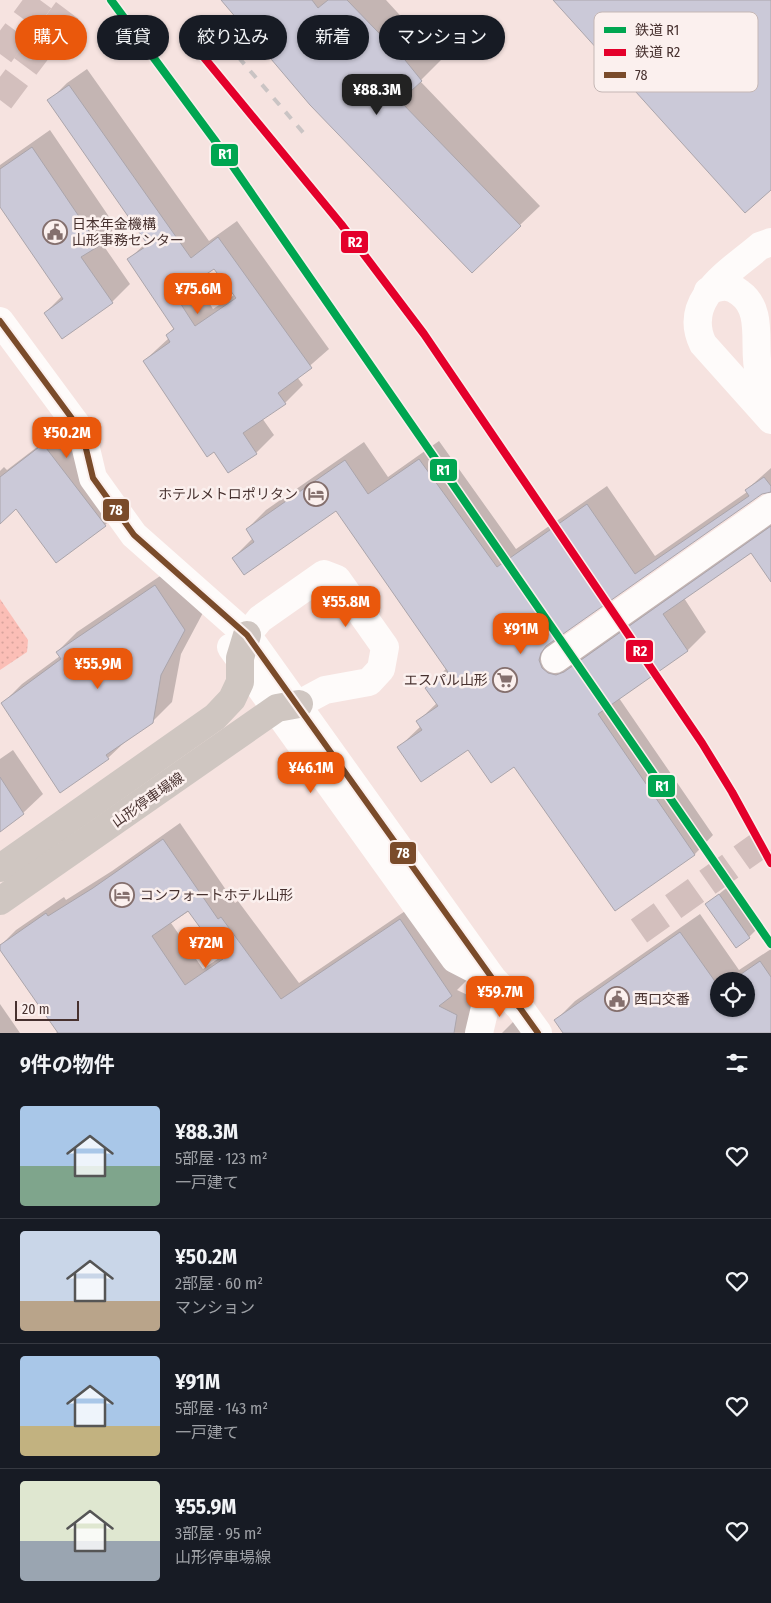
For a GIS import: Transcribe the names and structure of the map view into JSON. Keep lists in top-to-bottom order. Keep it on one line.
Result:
{"streets":{"main road":["山形停車場線"]},"places":{"public building":["日本年金機構 山形事務センター","西口交番"],"hotel":["ホテルメトロポリタン","コンフォートホテル山形"],"supermarket":["エスパル山形"]},"lines":["rail line R1","rail line R2","transit line 78"],"legend":["鉄道 R1","鉄道 R2","78"],"scale_bar":"20 m","page":{"chip":["購入","賃貸","絞り込み","新着","マンション"],"price":["¥88.3M","¥75.6M","¥50.2M","¥55.8M","¥91M","¥55.9M","¥46.1M","¥72M","¥59.7M"],"scale":"20 m","heading":"9件の物件","list":[{"name":"¥88.3M","note":"5部屋 · 123 m² · 一戸建て"},{"name":"¥50.2M","note":"2部屋 · 60 m² · マンション"},{"name":"¥91M","note":"5部屋 · 143 m² · 一戸建て"},{"name":"¥55.9M","note":"3部屋 · 95 m² · 山形停車場線"}]}}
